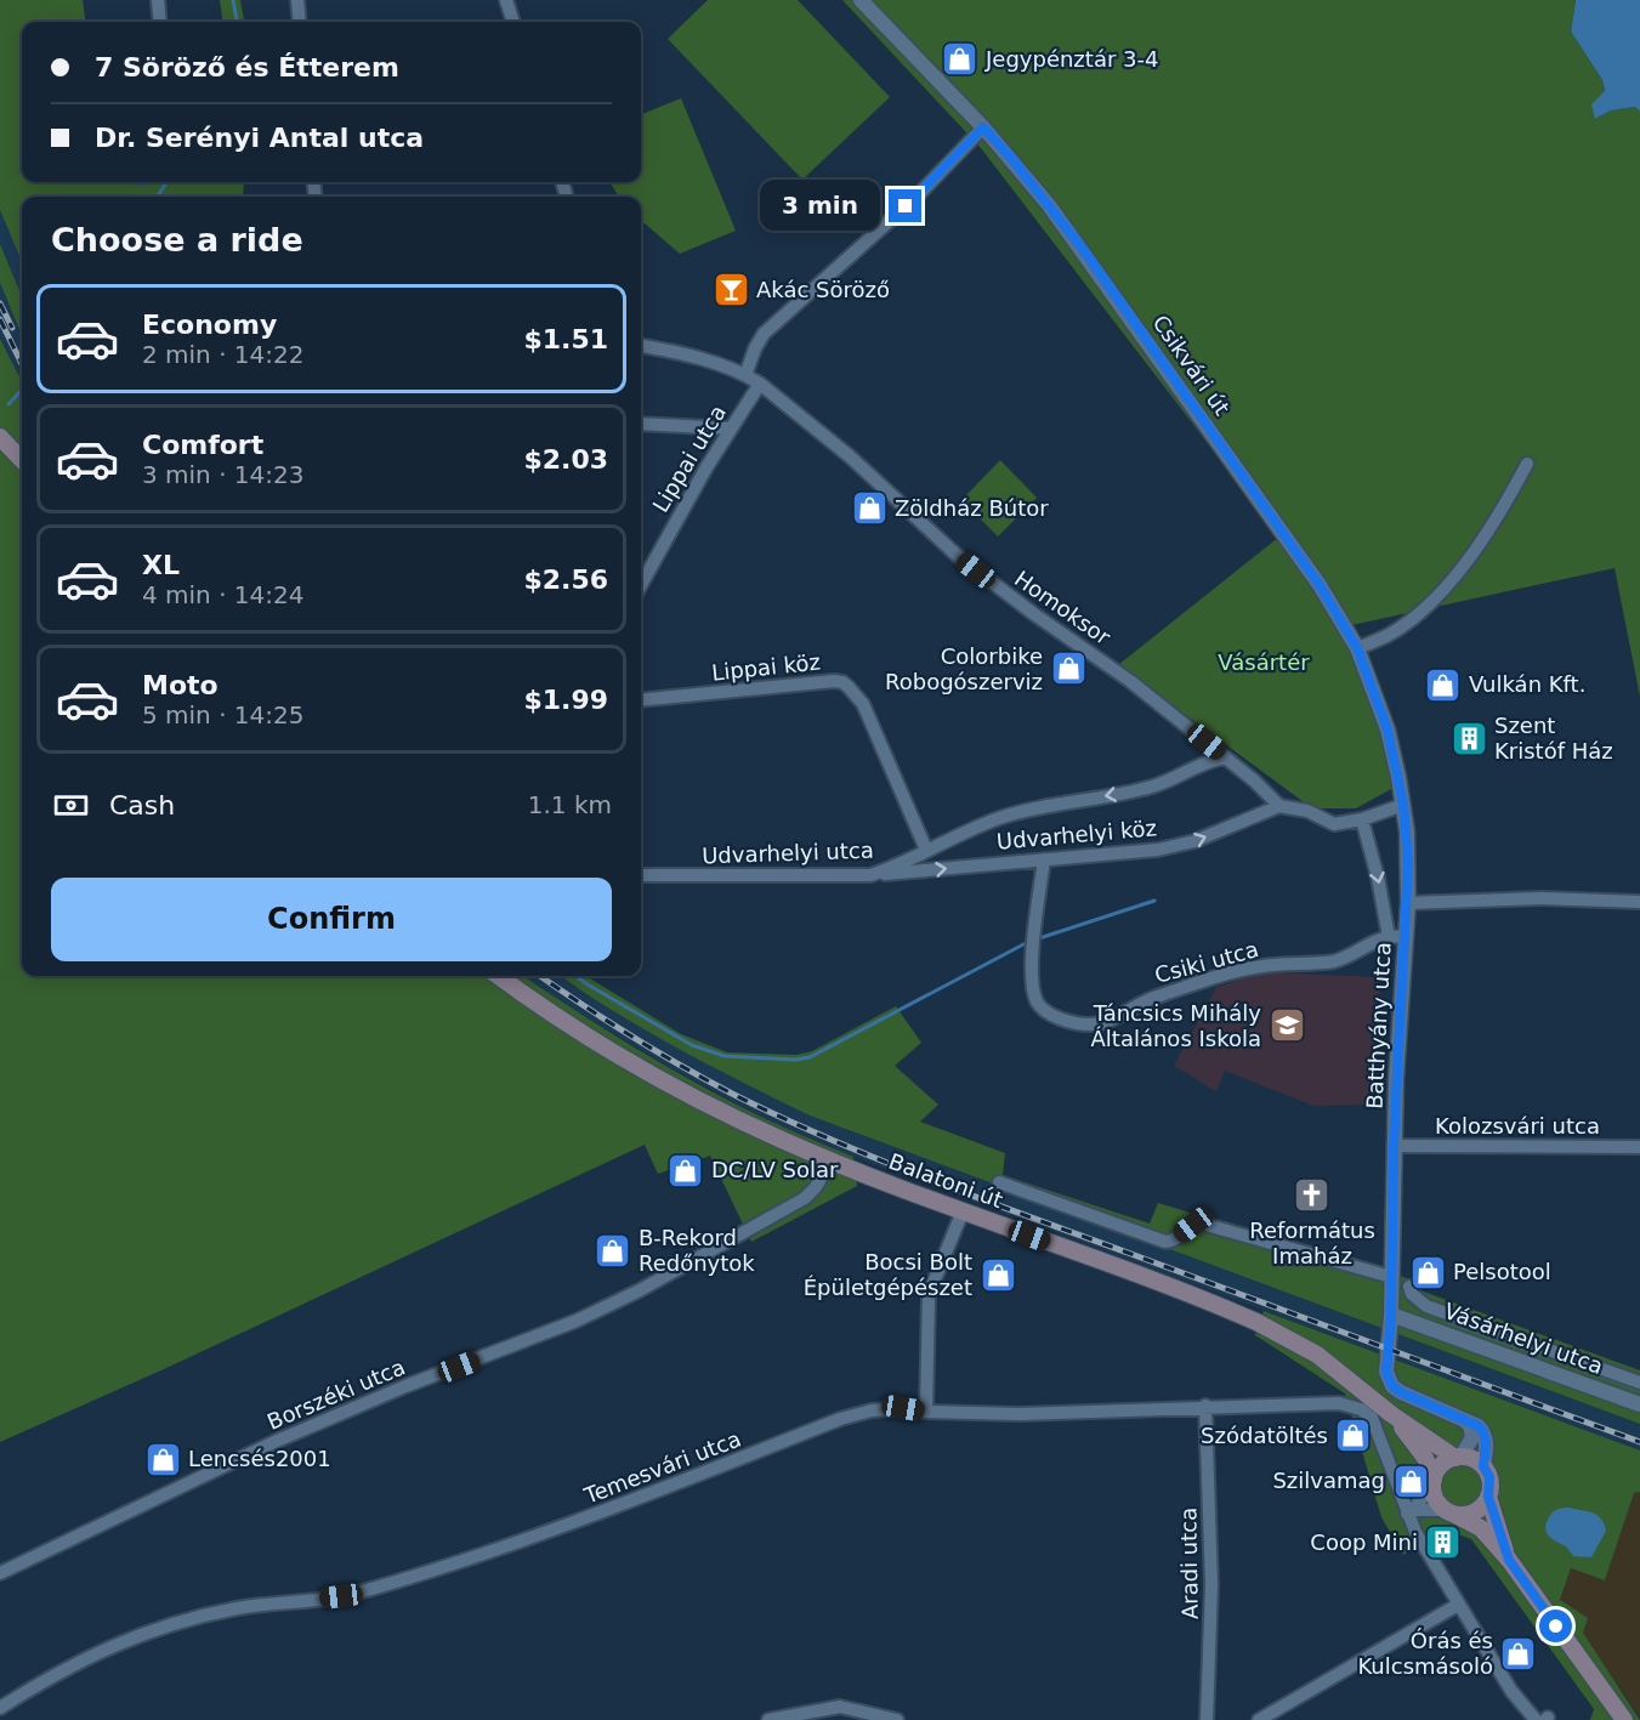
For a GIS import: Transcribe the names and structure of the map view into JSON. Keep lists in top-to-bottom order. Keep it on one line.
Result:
{"streets":{"main road":["Balatoni út"],"street":["Csikvári út","Lippai utca","Homoksor","Lippai köz","Udvarhelyi köz","Udvarhelyi utca","Csiki utca","Batthyány utca","Kolozsvári utca","Vásárhelyi utca","Borszéki utca","Temesvári utca","Aradi utca"]},"crossings":[["Csikvári út","Homoksor"],["Csikvári út","Batthyány utca"],["Lippai utca","Homoksor"],["Homoksor","Udvarhelyi köz"],["Homoksor","Udvarhelyi utca"],["Homoksor","Batthyány utca"],["Lippai köz","Udvarhelyi utca"],["Udvarhelyi köz","Udvarhelyi utca"],["Udvarhelyi köz","Csiki utca"],["Csiki utca","Batthyány utca"],["Batthyány utca","Kolozsvári utca"],["Batthyány utca","Balatoni út"],["Batthyány utca","Vásárhelyi utca"],["Balatoni út","Borszéki utca"],["Temesvári utca","Aradi utca"]],"one_way":["Udvarhelyi köz","Udvarhelyi utca"],"parks":["Vásártér"],"places":{"shop":["Jegypénztár 3-4","Zöldház Bútor","Colorbike Robogószerviz","Vulkán Kft.","DC/LV Solar","B-Rekord Redőnytok","Pelsotool","Bocsi Bolt Épületgépészet","Szódatöltés","Lencsés2001","Szilvamag","Órás és Kulcsmásoló"],"bar":["Akác Söröző"],"building":["Szent Kristóf Ház","Coop Mini"],"school or university":["Táncsics Mihály Általános Iskola"],"church":["Református Imaház"]},"page":{"banner":["7 Söröző és Étterem","Dr. Serényi Antal utca"],"bubble":"3 min","heading":"Choose a ride","list":[{"name":"Economy","note":"2 min · 14:22","value":"$1.51"},{"name":"Comfort","note":"3 min · 14:23","value":"$2.03"},{"name":"XL","note":"4 min · 14:24","value":"$2.56"},{"name":"Moto","note":"5 min · 14:25","value":"$1.99"}],"pay":["Cash","1.1 km"],"buttons":"Confirm"}}
